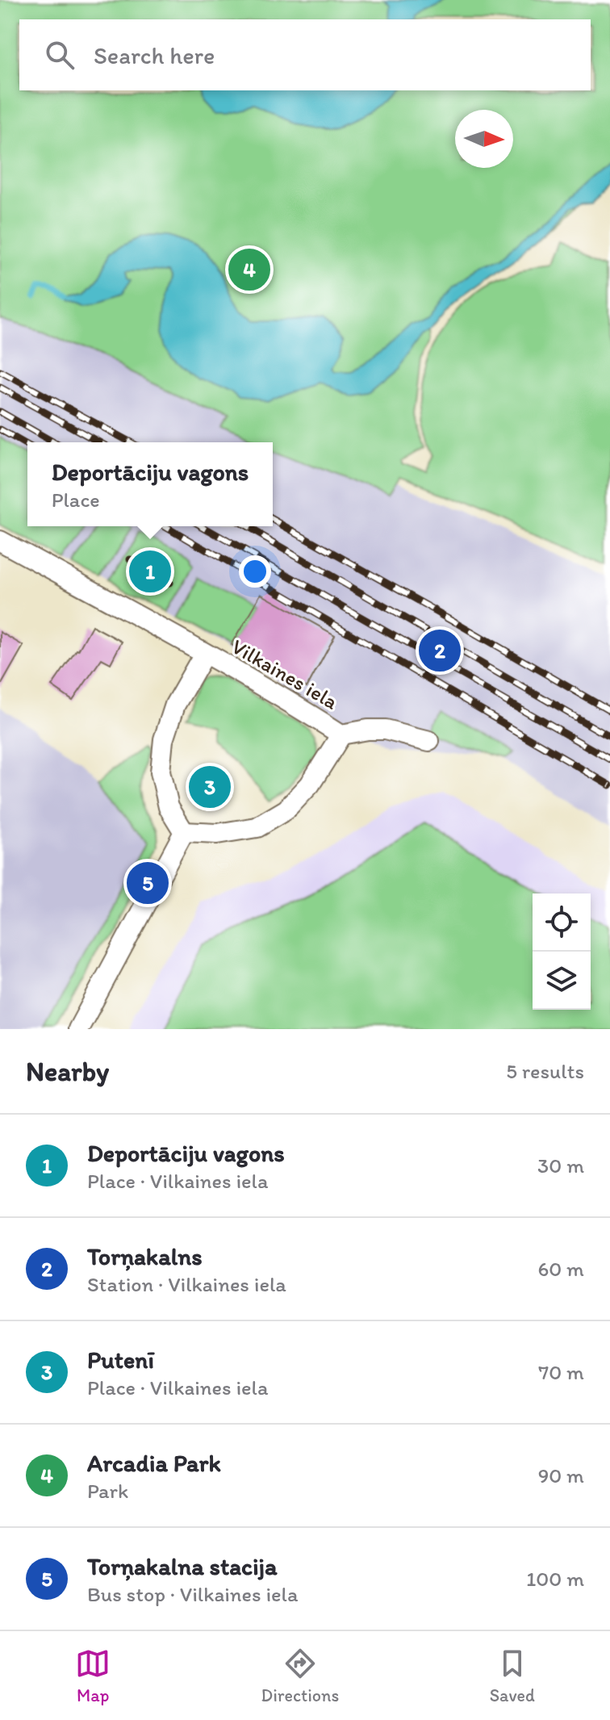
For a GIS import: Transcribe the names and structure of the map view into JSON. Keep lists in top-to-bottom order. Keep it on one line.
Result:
{"streets":{"street":["Vilkaines iela"]},"north":"right","page":{"search":"Search here","pins":["4","1","2","3","5"],"popup":["Deportāciju vagons","Place"],"heading":["Nearby","5 results"],"list":[{"mark":"1","name":"Deportāciju vagons","note":"Place · Vilkaines iela","value":"30 m"},{"mark":"2","name":"Torņakalns","note":"Station · Vilkaines iela","value":"60 m"},{"mark":"3","name":"Putenī","note":"Place · Vilkaines iela","value":"70 m"},{"mark":"4","name":"Arcadia Park","note":"Park","value":"90 m"},{"mark":"5","name":"Torņakalna stacija","note":"Bus stop · Vilkaines iela","value":"100 m"}],"nav":["Map","Directions","Saved"]}}
